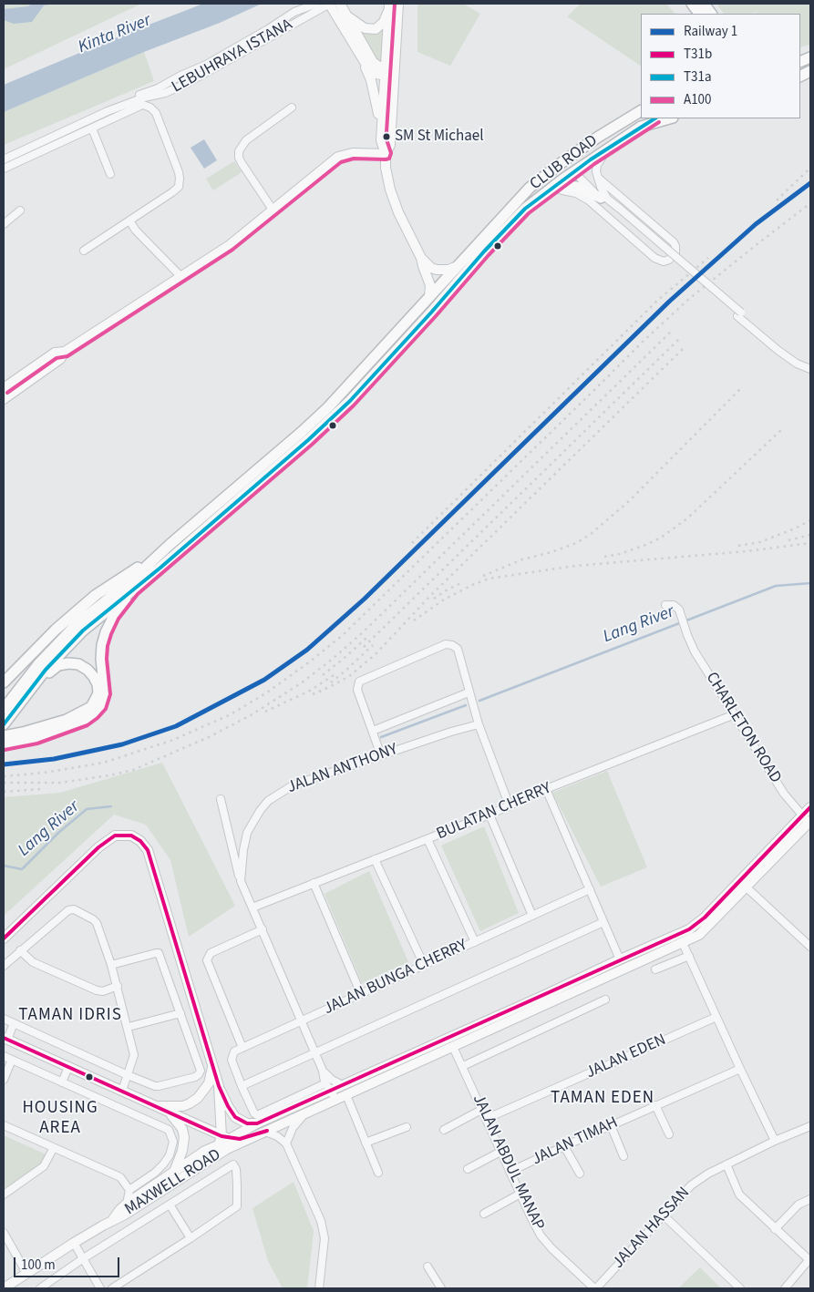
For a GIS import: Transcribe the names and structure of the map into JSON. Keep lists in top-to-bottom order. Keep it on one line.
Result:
{"streets":{"highway":["CLUB ROAD"],"main road":["MAXWELL ROAD"],"street":["LEBUHRAYA ISTANA","CHARLETON ROAD","JALAN ANTHONY","BULATAN CHERRY","JALAN BUNGA CHERRY","JALAN EDEN","JALAN TIMAH","JALAN ABDUL MANAP","JALAN HASSAN"]},"crossings":[["CHARLETON ROAD","BULATAN CHERRY"],["CHARLETON ROAD","MAXWELL ROAD"],["JALAN ANTHONY","BULATAN CHERRY"],["JALAN ANTHONY","JALAN BUNGA CHERRY"],["JALAN ANTHONY","MAXWELL ROAD"],["JALAN EDEN","JALAN ABDUL MANAP"],["JALAN TIMAH","JALAN ABDUL MANAP"],["JALAN ABDUL MANAP","MAXWELL ROAD"],["JALAN ABDUL MANAP","JALAN HASSAN"]],"districts":["TAMAN IDRIS","TAMAN EDEN","HOUSING AREA"],"water":["Kinta River","Lang River"],"places":["SM St Michael"],"lines":["transit line A100","transit line T31a","rail line 1","transit line T31b"],"legend":["Railway 1","T31b","T31a","A100"],"scale_bar":"100 m"}
